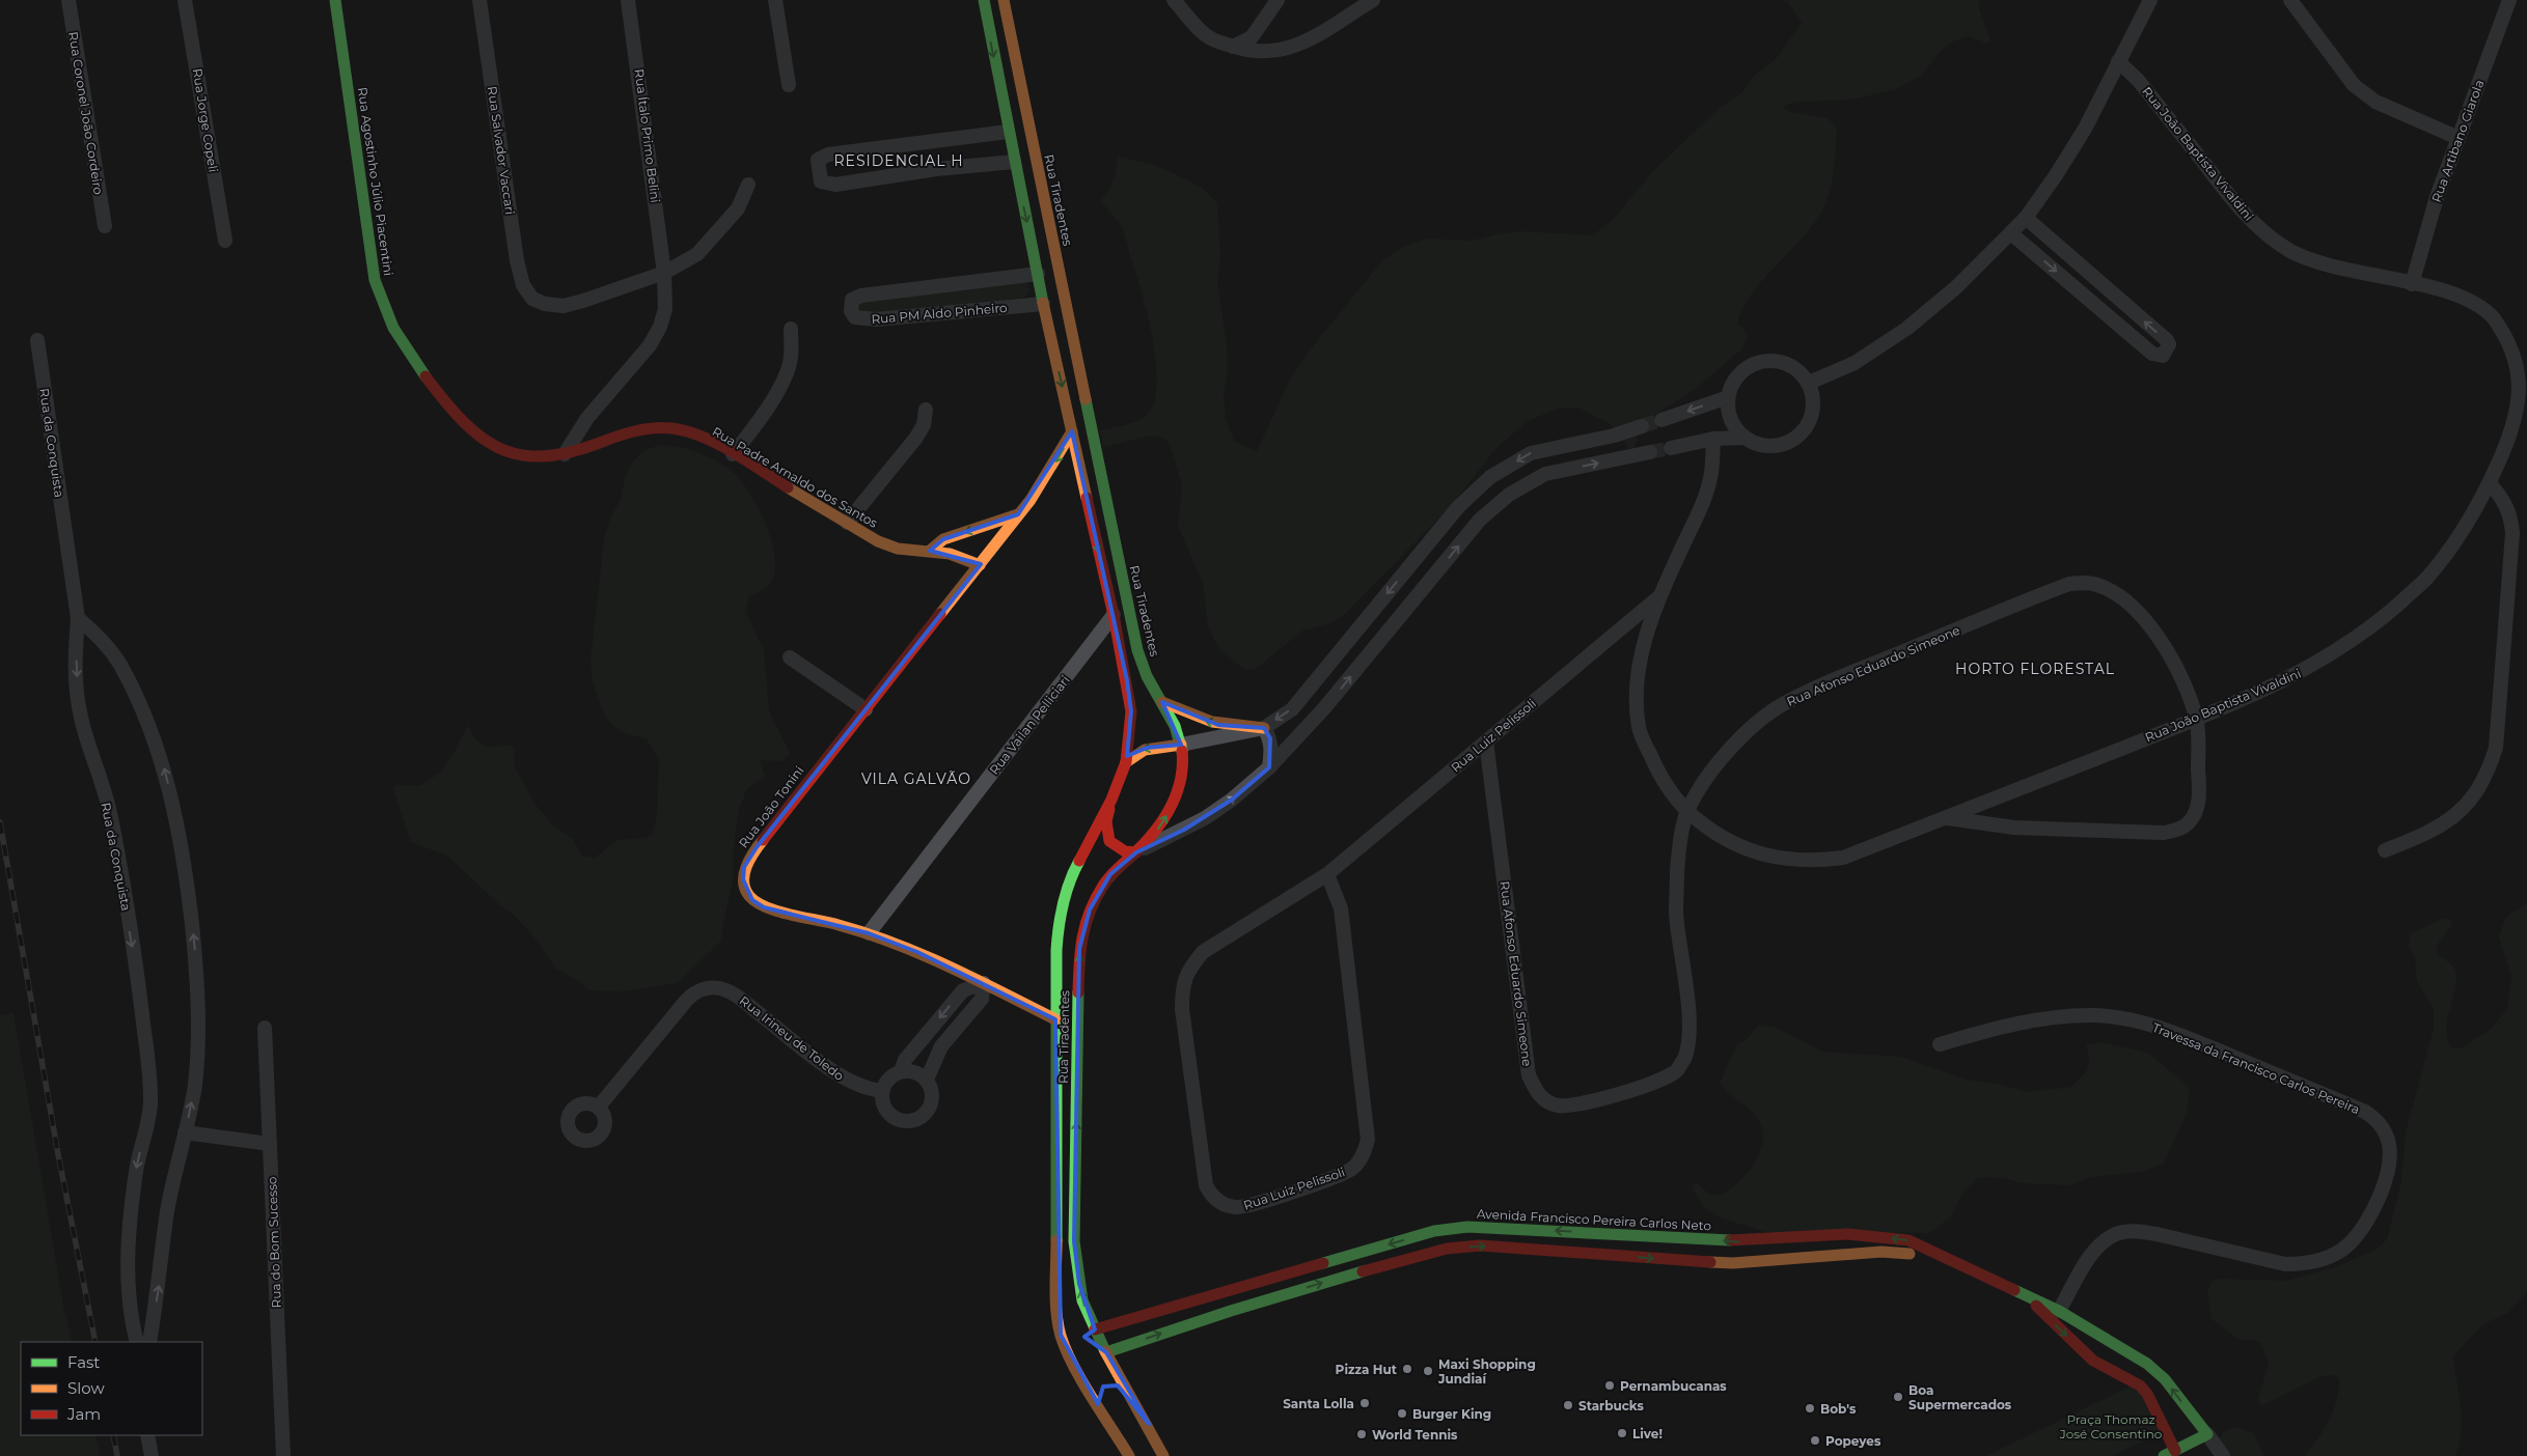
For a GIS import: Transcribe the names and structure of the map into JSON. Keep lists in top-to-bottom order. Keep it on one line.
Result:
{"streets":{"street":["Rua Coronel João Cordeiro","Rua Jorge Copeli","Rua Ítalo Primo Belini","Rua Artibano Giarola","Rua Salvador Vaccari","Rua João Baptista Vivaldini","Rua Agostinho Júlio Piacentini","Rua Tiradentes","Rua PM Aldo Pinheiro","Rua da Conquista","Rua Padre Arnaldo dos Santos","Rua Afonso Eduardo Simeone","Rua Vailan Pelliciari","Rua Luiz Pelissoli","Rua João Tonini","Rua Irineu de Toledo","Travessa da Francisco Carlos Pereira","Avenida Francisco Pereira Carlos Neto","Rua do Bom Sucesso"]},"crossings":[["Rua Ítalo Primo Belini","Rua Salvador Vaccari"],["Rua Ítalo Primo Belini","Rua Padre Arnaldo dos Santos"],["Rua Artibano Giarola","Rua João Baptista Vivaldini"],["Rua João Baptista Vivaldini","Rua Afonso Eduardo Simeone"],["Rua João Baptista Vivaldini","Rua Luiz Pelissoli"],["Rua Agostinho Júlio Piacentini","Rua Padre Arnaldo dos Santos"],["Rua Tiradentes","Rua PM Aldo Pinheiro"],["Rua Tiradentes","Rua Vailan Pelliciari"],["Rua Tiradentes","Rua João Tonini"],["Rua Tiradentes","Avenida Francisco Pereira Carlos Neto"],["Rua Padre Arnaldo dos Santos","Rua João Tonini"],["Rua Afonso Eduardo Simeone","Rua Luiz Pelissoli"],["Rua Vailan Pelliciari","Rua João Tonini"],["Travessa da Francisco Carlos Pereira","Avenida Francisco Pereira Carlos Neto"]],"districts":["RESIDENCIAL H","HORTO FLORESTAL","VILA GALVÃO"],"parks":["Praça Thomaz José Consentino"],"places":["Pizza Hut","Maxi Shopping Jundiaí","Pernambucanas","Boa Supermercados","Santa Lolla","Starbucks","Bob's","Burger King","Live!","World Tennis","Popeyes"],"legend":["Fast","Slow","Jam"]}
